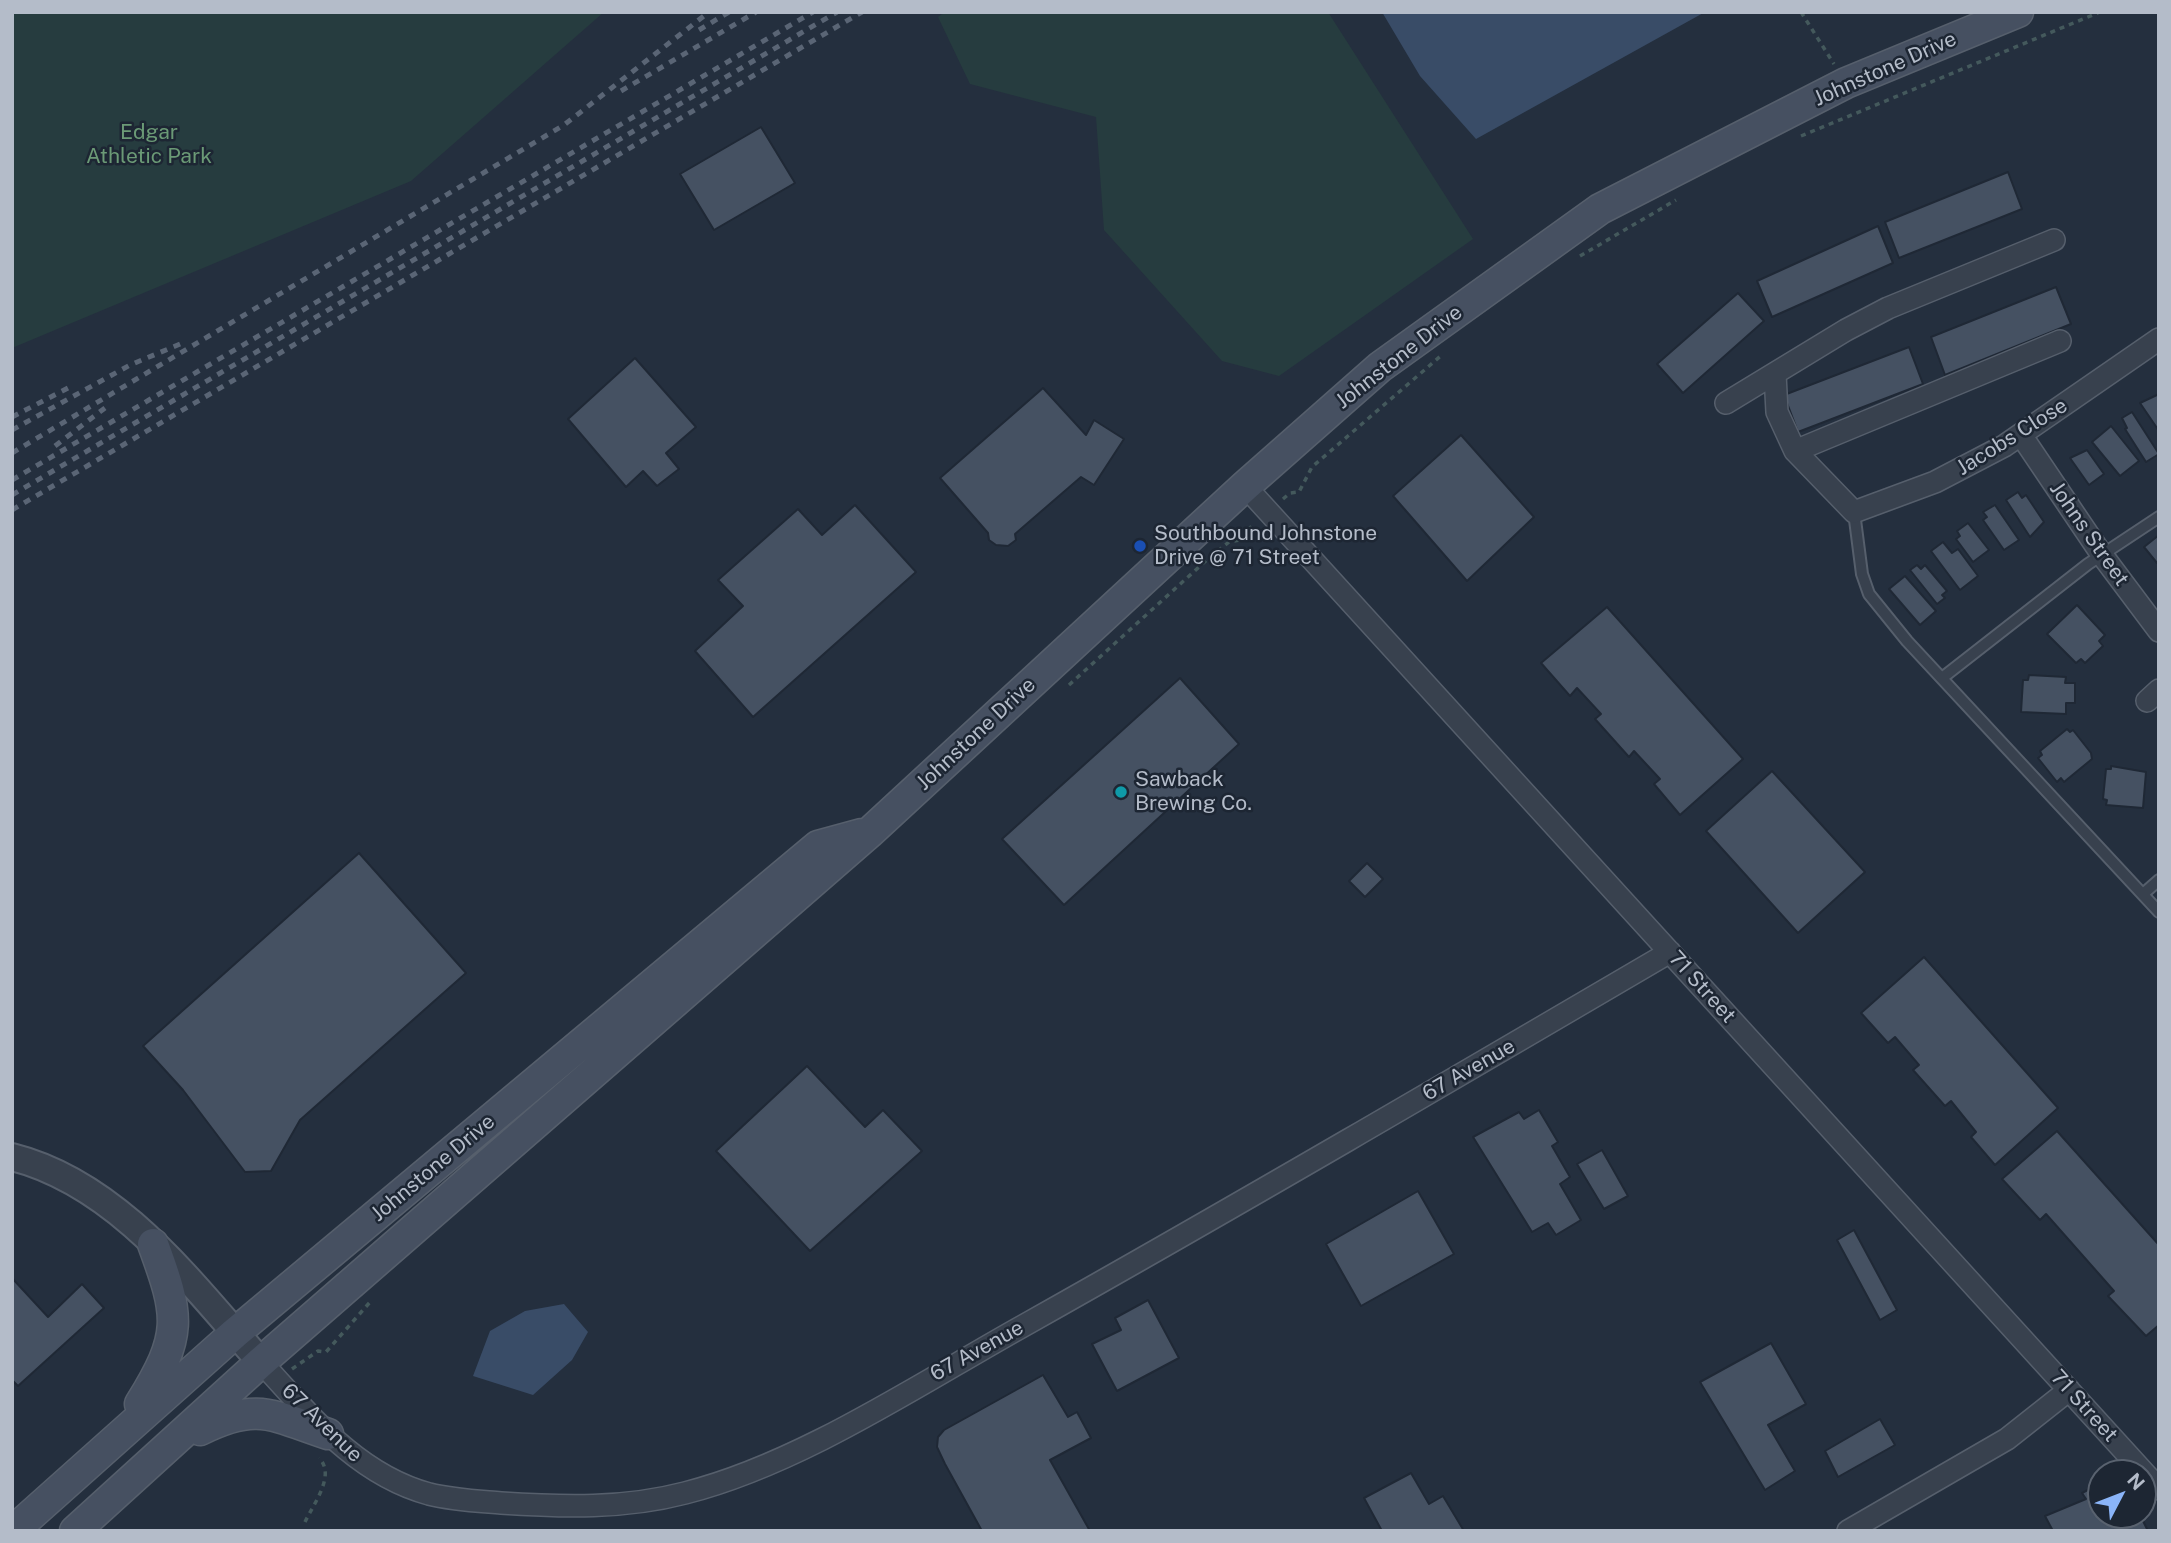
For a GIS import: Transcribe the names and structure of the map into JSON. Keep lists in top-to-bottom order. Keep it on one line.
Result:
{"streets":{"main road":["Johnstone Drive"],"street":["Jacobs Close","Johns Street","71 Street","67 Avenue"]},"crossings":[["Johnstone Drive","71 Street"],["Johnstone Drive","67 Avenue"],["Jacobs Close","Johns Street"],["71 Street","67 Avenue"]],"parks":["Edgar Athletic Park"],"places":["Southbound Johnstone Drive @ 71 Street","Sawback Brewing Co."],"north":"top right"}
